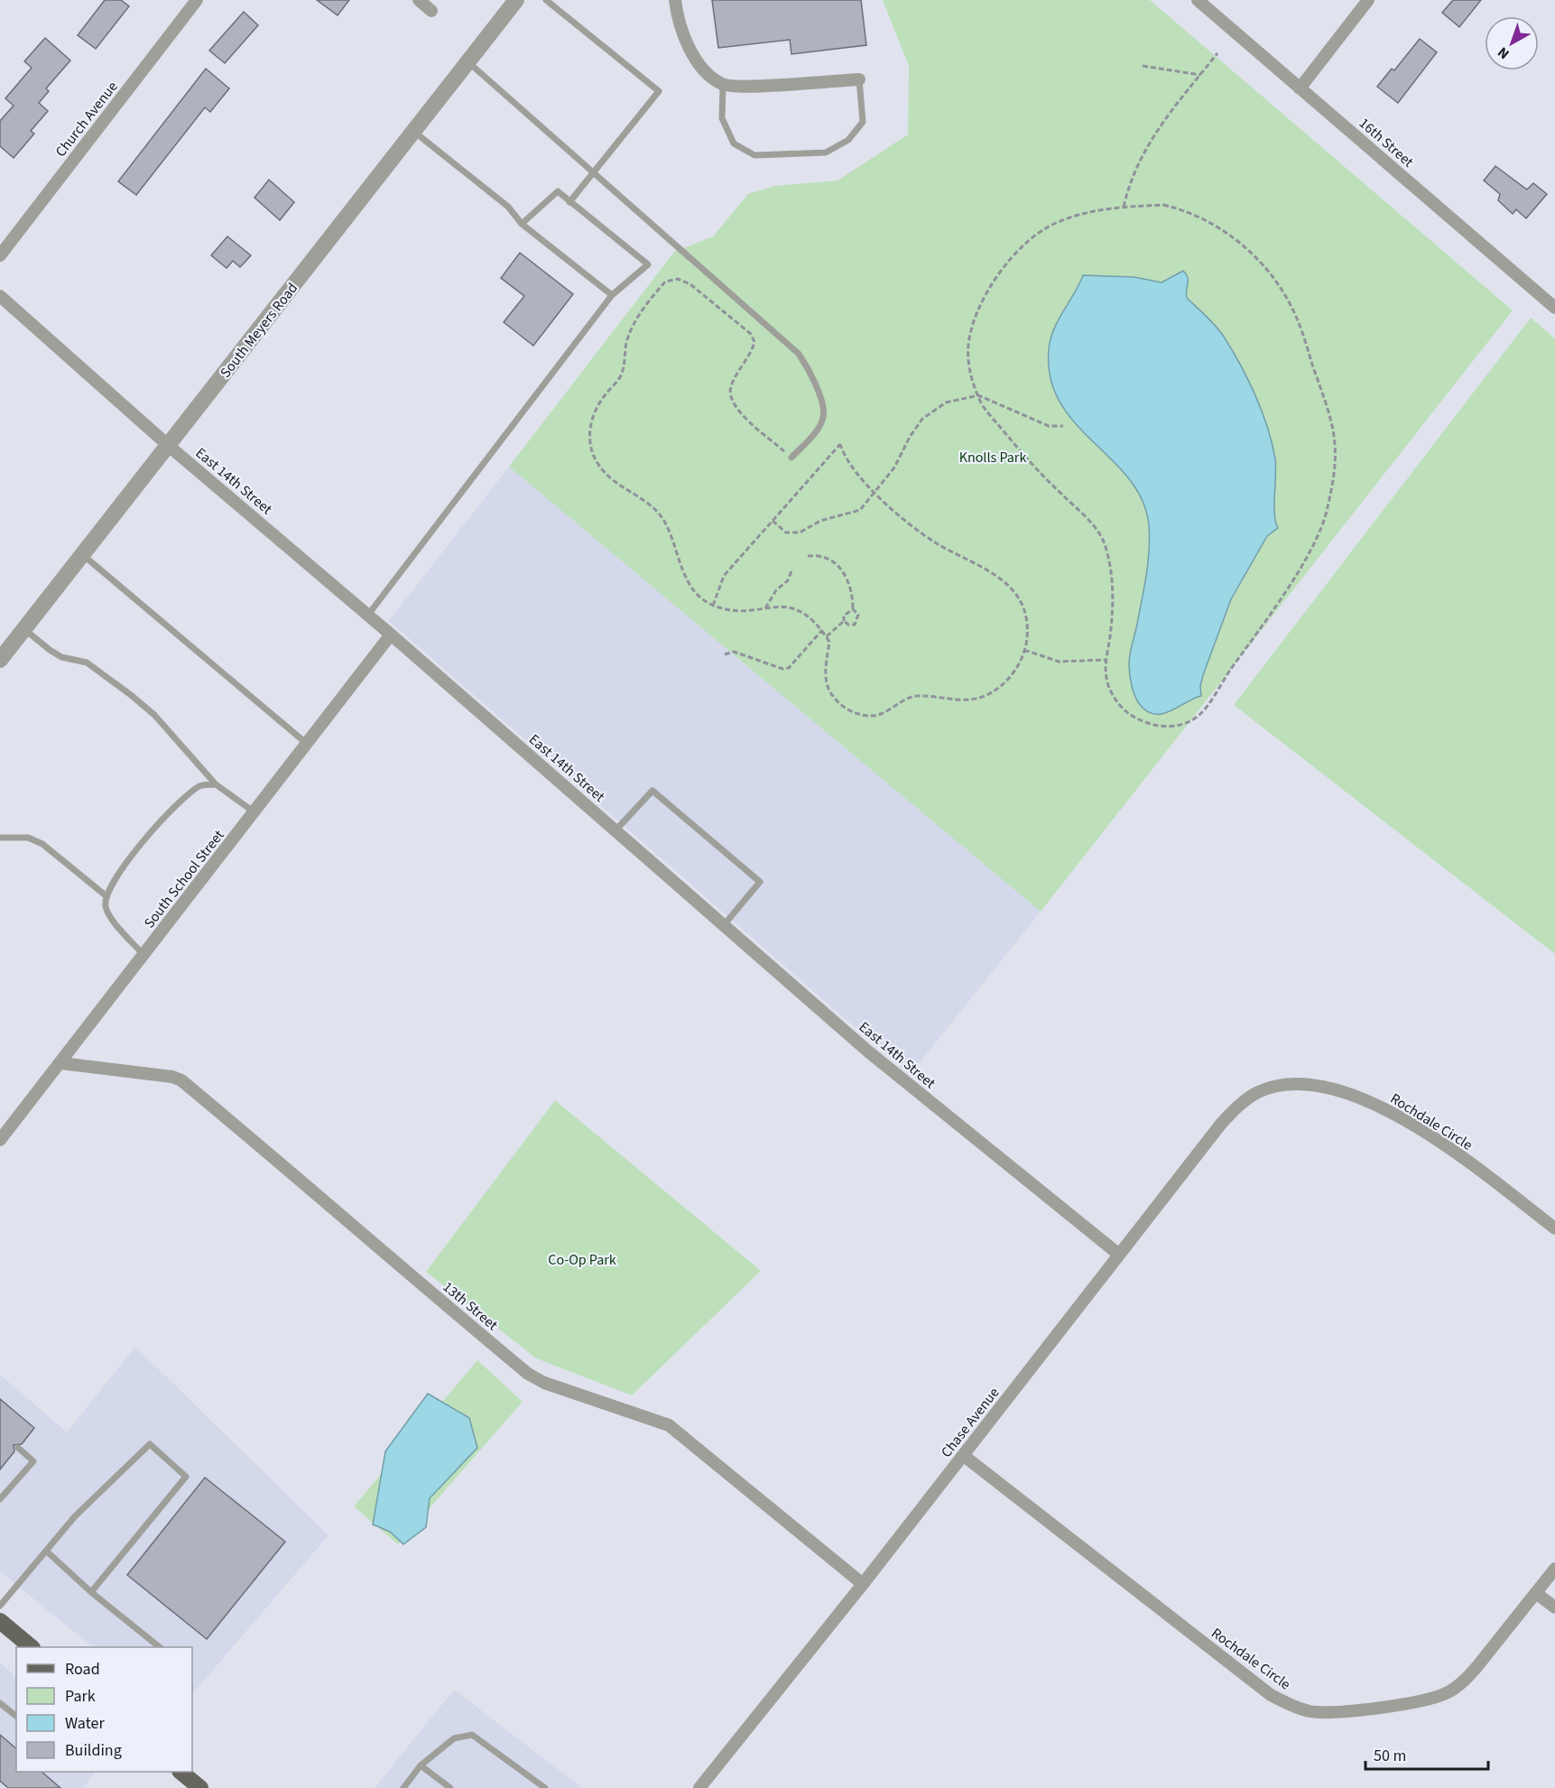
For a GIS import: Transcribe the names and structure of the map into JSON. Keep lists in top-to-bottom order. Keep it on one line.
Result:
{"streets":{"street":["Church Avenue","16th Street","South Meyers Road","East 14th Street","South School Street","Rochdale Circle","13th Street","Chase Avenue"]},"crossings":[["South Meyers Road","East 14th Street"],["East 14th Street","South School Street"],["East 14th Street","Chase Avenue"],["South School Street","13th Street"],["Rochdale Circle","Chase Avenue"],["13th Street","Chase Avenue"]],"parks":["Knolls Park","Co-Op Park"],"legend":["Road","Park","Water","Building"],"scale_bar":"50 m","north":"bottom left"}
